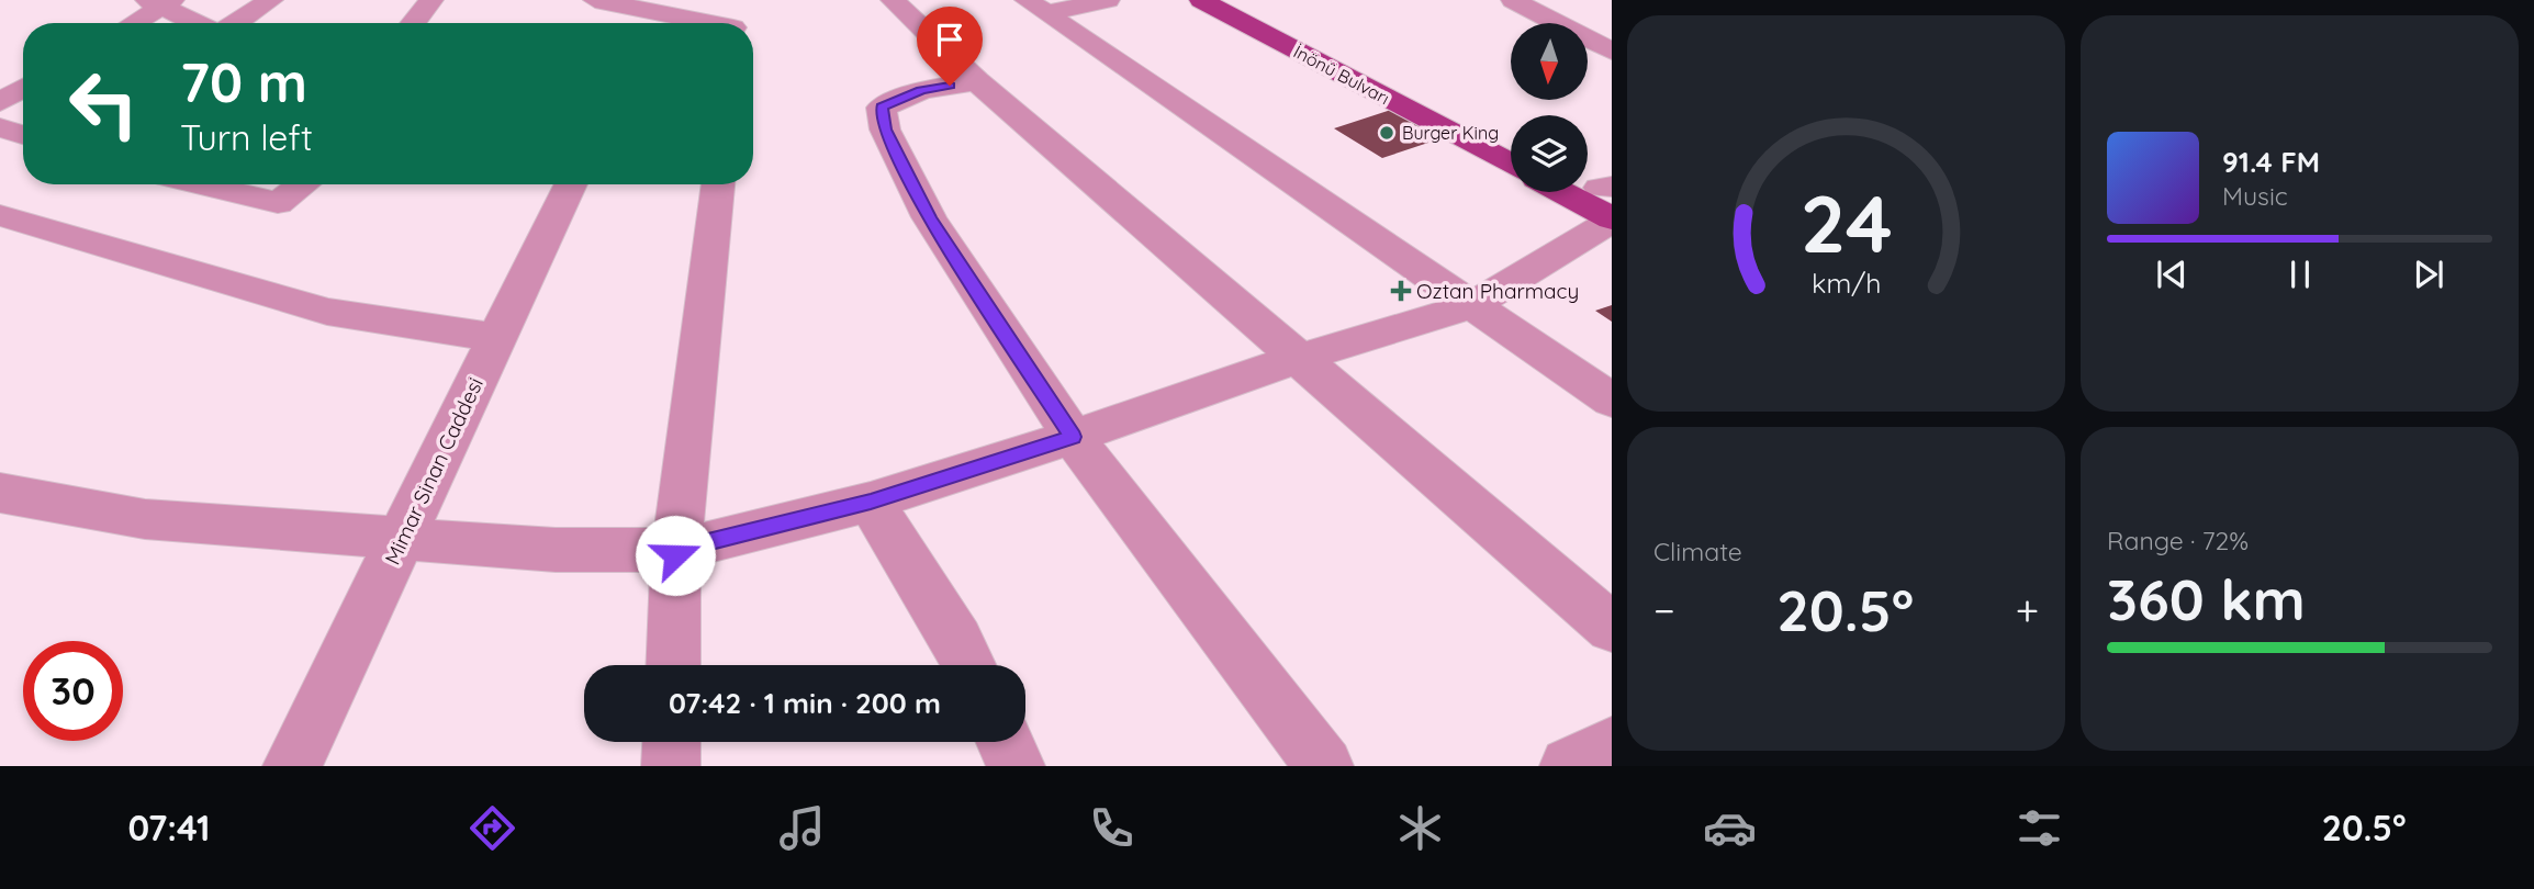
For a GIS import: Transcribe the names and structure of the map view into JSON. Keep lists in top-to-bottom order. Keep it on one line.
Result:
{"streets":{"main road":["İnönü Bulvarı"],"street":["Mimar Sinan Caddesi"]},"places":{"other":["Burger King"],"health":["Oztan Pharmacy"]},"north":"bottom","page":{"turn":["70 m","Turn left"],"song":["91.4 FM","Music"],"tile":["Climate",["Range · 72%","360 km"]],"heat":["−","20.5°","+"],"limit":"30","trip":"07:42 · 1 min · 200 m","tabs":["07:41","20.5°"],"gauge":["24","km/h"]}}
